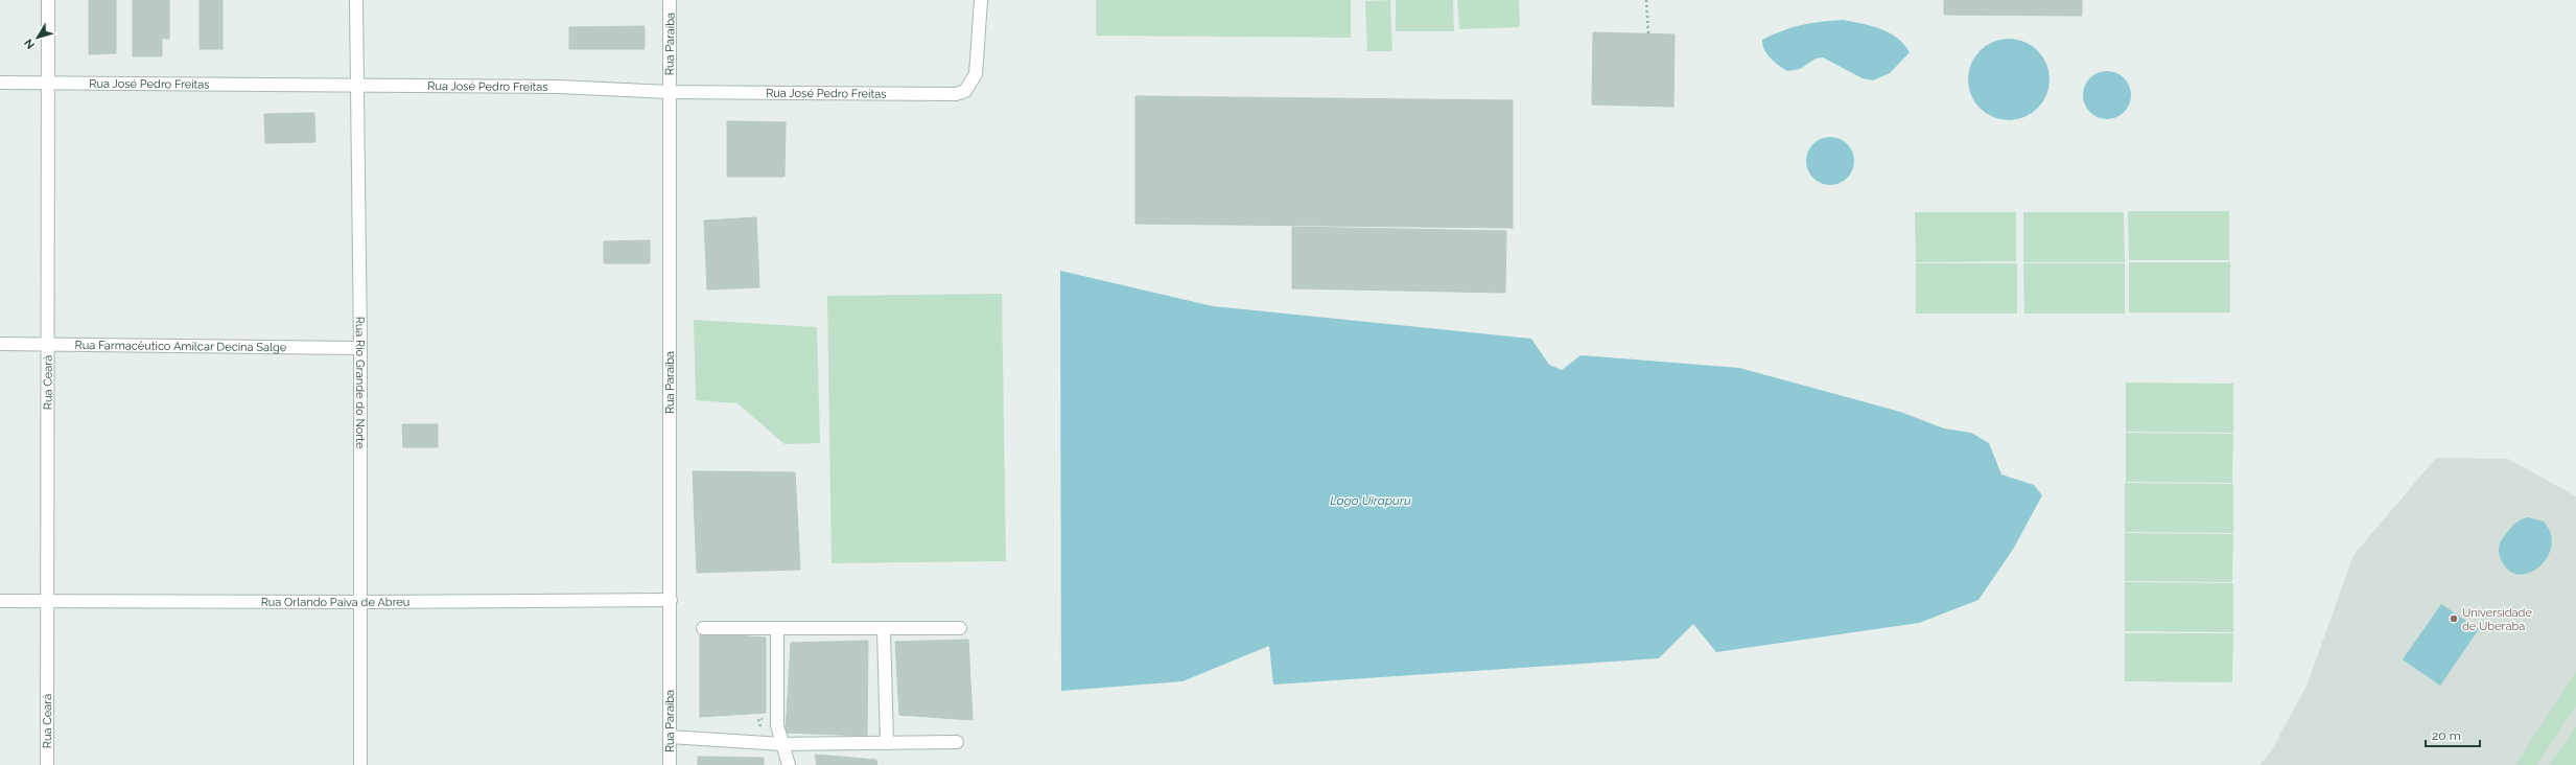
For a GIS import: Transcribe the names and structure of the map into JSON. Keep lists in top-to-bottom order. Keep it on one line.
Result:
{"streets":{"street":["Rua Paraíba","Rua José Pedro Freitas","Rua Farmacêutico Amilcar Decina Salge","Rua Ceará","Rua Rio Grande do Norte","Rua Orlando Paiva de Abreu"]},"crossings":[["Rua Paraíba","Rua José Pedro Freitas"],["Rua Paraíba","Rua Orlando Paiva de Abreu"],["Rua José Pedro Freitas","Rua Ceará"],["Rua José Pedro Freitas","Rua Rio Grande do Norte"],["Rua Farmacêutico Amilcar Decina Salge","Rua Ceará"],["Rua Farmacêutico Amilcar Decina Salge","Rua Rio Grande do Norte"],["Rua Ceará","Rua Orlando Paiva de Abreu"],["Rua Rio Grande do Norte","Rua Orlando Paiva de Abreu"]],"water":["Lago Uirapuru"],"places":["Universidade de Uberaba"],"scale_bar":"20 m","north":"bottom left"}
